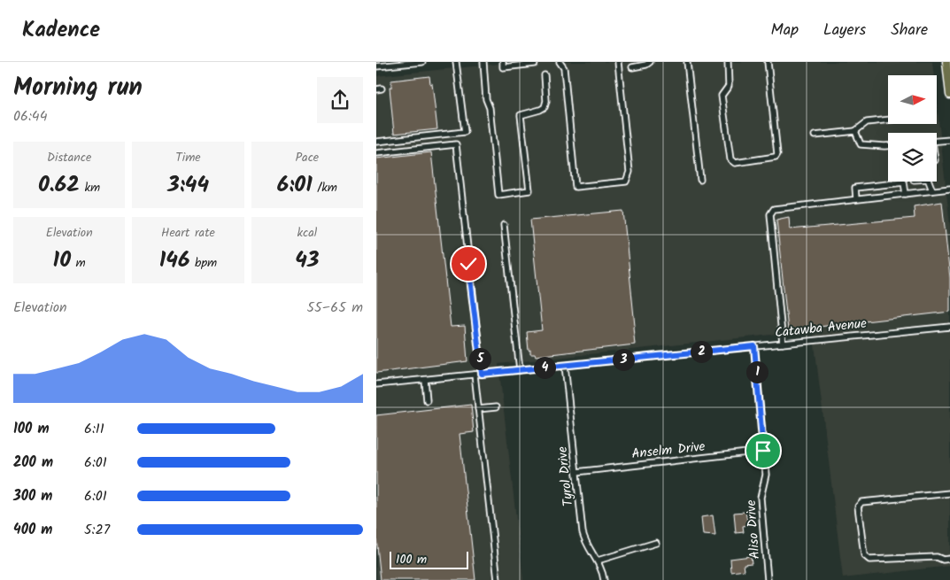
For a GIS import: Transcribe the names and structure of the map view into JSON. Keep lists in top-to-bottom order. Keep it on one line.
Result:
{"streets":{"street":["Catawba Avenue","Anselm Drive","Tyrol Drive","Aliso Drive"]},"crossings":[["Catawba Avenue","Tyrol Drive"],["Catawba Avenue","Aliso Drive"],["Anselm Drive","Tyrol Drive"],["Anselm Drive","Aliso Drive"]],"scale_bar":"100 m","north":"right","page":{"header":"Kadence","nav":["Map","Layers","Share"],"heading":["Morning run","06:44"],"stats":[["Distance","0.62 km"],["Time","3:44"],["Pace","6:01 /km"],["Elevation","10 m"],["Heart rate","146 bpm"],["kcal","43"]],"chart":["Elevation","55–65 m"],"pins":["2","5","3","4","1"],"list":[{"name":"100 m","note":"6:11"},{"name":"200 m","note":"6:01"},{"name":"300 m","note":"6:01"},{"name":"400 m","note":"5:27"}],"scale":"100 m"}}
